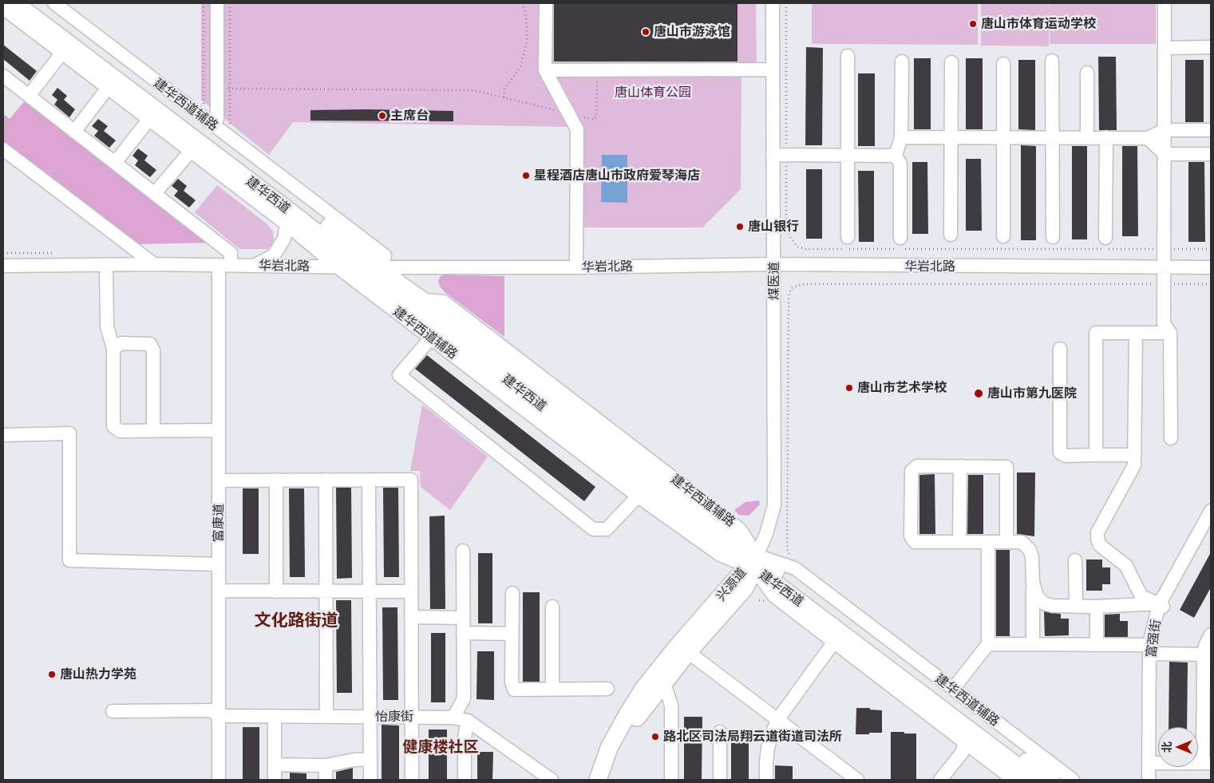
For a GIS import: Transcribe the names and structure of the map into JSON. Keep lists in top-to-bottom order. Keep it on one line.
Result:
{"streets":{"main road":["建华西道","兴源道"],"street":["建华西道辅路","华岩北路","煤医道","富康道","富强街","怡康街"]},"crossings":[["建华西道辅路","建华西道"],["建华西道辅路","华岩北路"],["建华西道辅路","煤医道"],["建华西道辅路","兴源道"],["建华西道","华岩北路"],["建华西道","煤医道"],["建华西道","兴源道"],["华岩北路","煤医道"],["华岩北路","富康道"],["煤医道","兴源道"],["富康道","怡康街"]],"districts":["文化路街道","健康楼社区"],"parks":["唐山体育公园"],"places":["唐山市体育运动学校","唐山市游泳馆","主席台","星程酒店唐山市政府爱琴海店","唐山银行","唐山市艺术学校","唐山市第九医院","唐山热力学苑","路北区司法局翔云道街道司法所"],"north":"left"}
